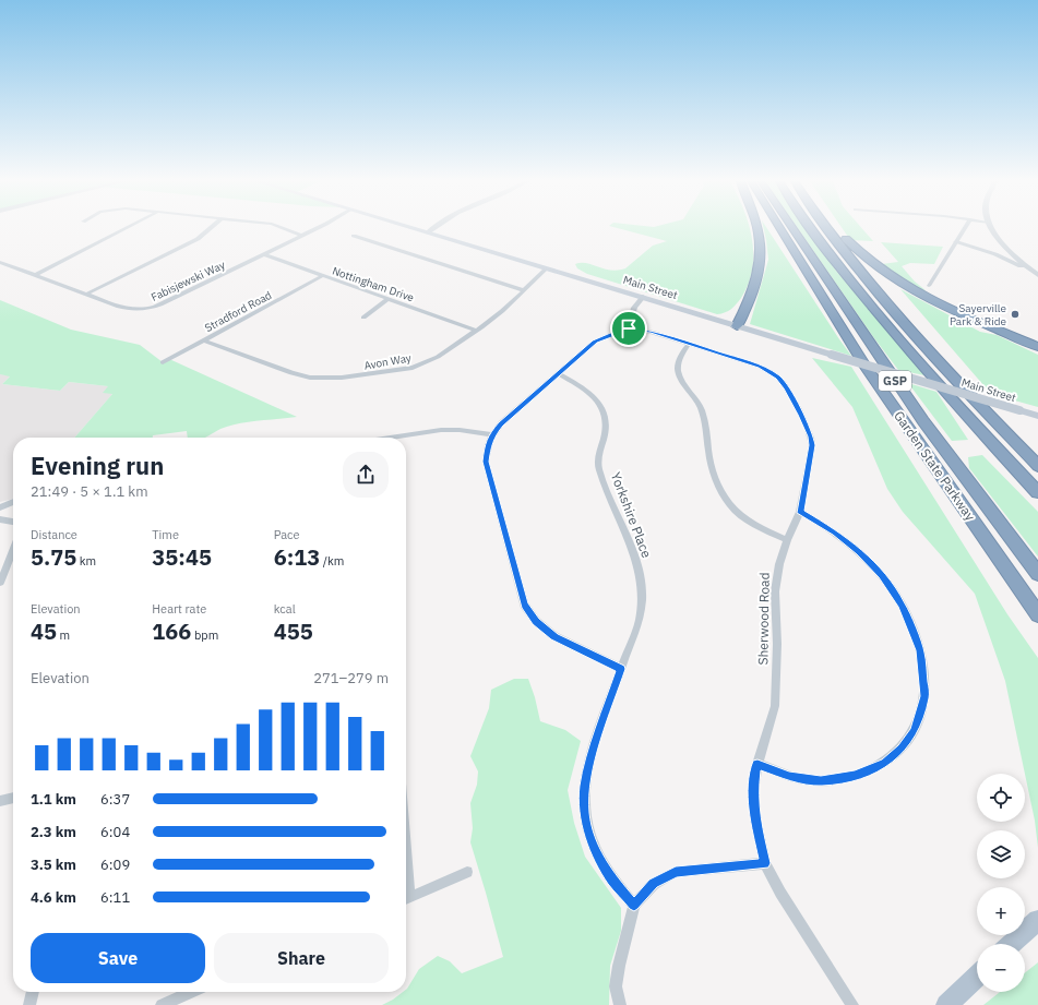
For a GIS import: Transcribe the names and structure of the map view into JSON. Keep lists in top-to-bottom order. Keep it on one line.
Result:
{"streets":{"highway":["GSP","Garden State Parkway"],"main road":["Main Street"],"street":["Fabisjewski Way","Nottingham Drive","Stradford Road","Avon Way","Yorkshire Place","Sherwood Road"]},"crossings":[["Fabisjewski Way","Nottingham Drive"],["Nottingham Drive","Stradford Road"],["Nottingham Drive","Avon Way"],["Main Street","Avon Way"],["Stradford Road","Avon Way"]],"places":["Sayerville Park & Ride"],"page":{"heading":["Evening run","21:49 · 5 × 1.1 km"],"stats":[["Distance","5.75 km"],["Time","35:45"],["Pace","6:13 /km"],["Elevation","45 m"],["Heart rate","166 bpm"],["kcal","455"]],"chart":["Elevation","271–279 m"],"map_buttons":["+","−"],"list":[{"name":"1.1 km","note":"6:37"},{"name":"2.3 km","note":"6:04"},{"name":"3.5 km","note":"6:09"},{"name":"4.6 km","note":"6:11"}],"buttons":["Save","Share"]}}
